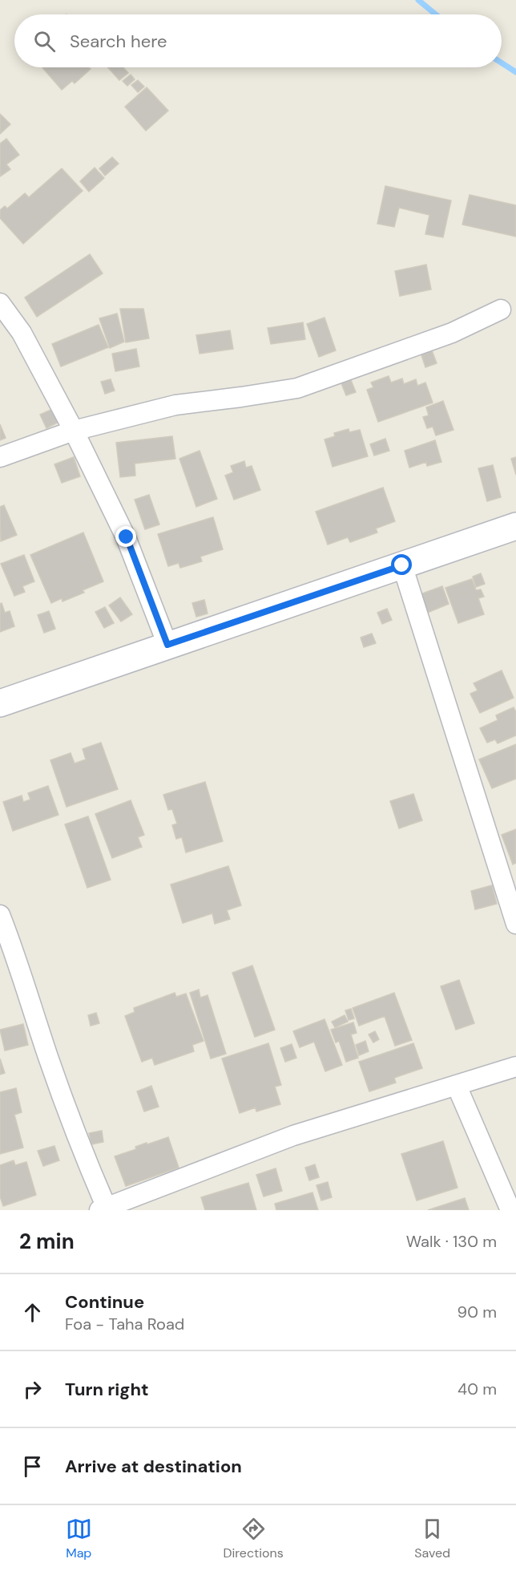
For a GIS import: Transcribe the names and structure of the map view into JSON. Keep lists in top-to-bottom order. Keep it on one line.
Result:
{"page":{"search":"Search here","heading":["2 min","Walk · 130 m"],"list":[["Continue","Foa - Taha Road","90 m"],["Turn right","40 m"],"Arrive at destination"],"nav":["Map","Directions","Saved"]}}
